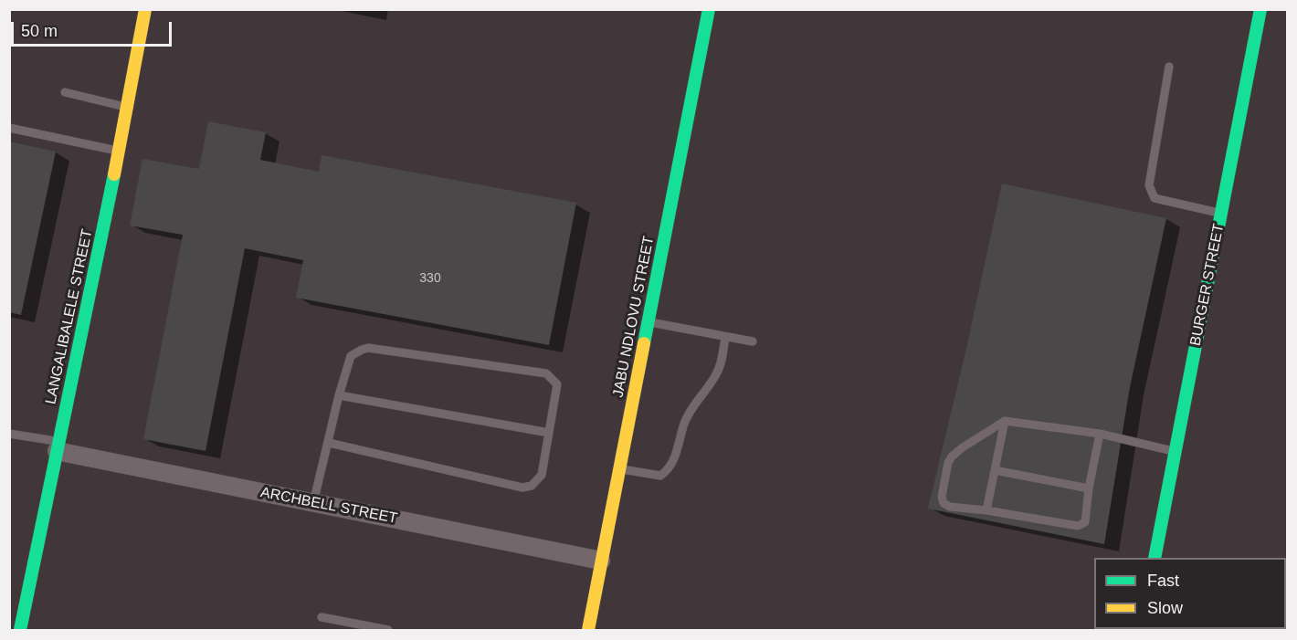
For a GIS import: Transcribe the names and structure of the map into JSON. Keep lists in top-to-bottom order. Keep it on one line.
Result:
{"streets":{"street":["BURGER STREET","LANGALIBALELE STREET","JABU NDLOVU STREET","ARCHBELL STREET"]},"crossings":[["LANGALIBALELE STREET","ARCHBELL STREET"],["JABU NDLOVU STREET","ARCHBELL STREET"]],"house_numbers":["330"],"legend":["Fast","Slow"],"scale_bar":"50 m"}
